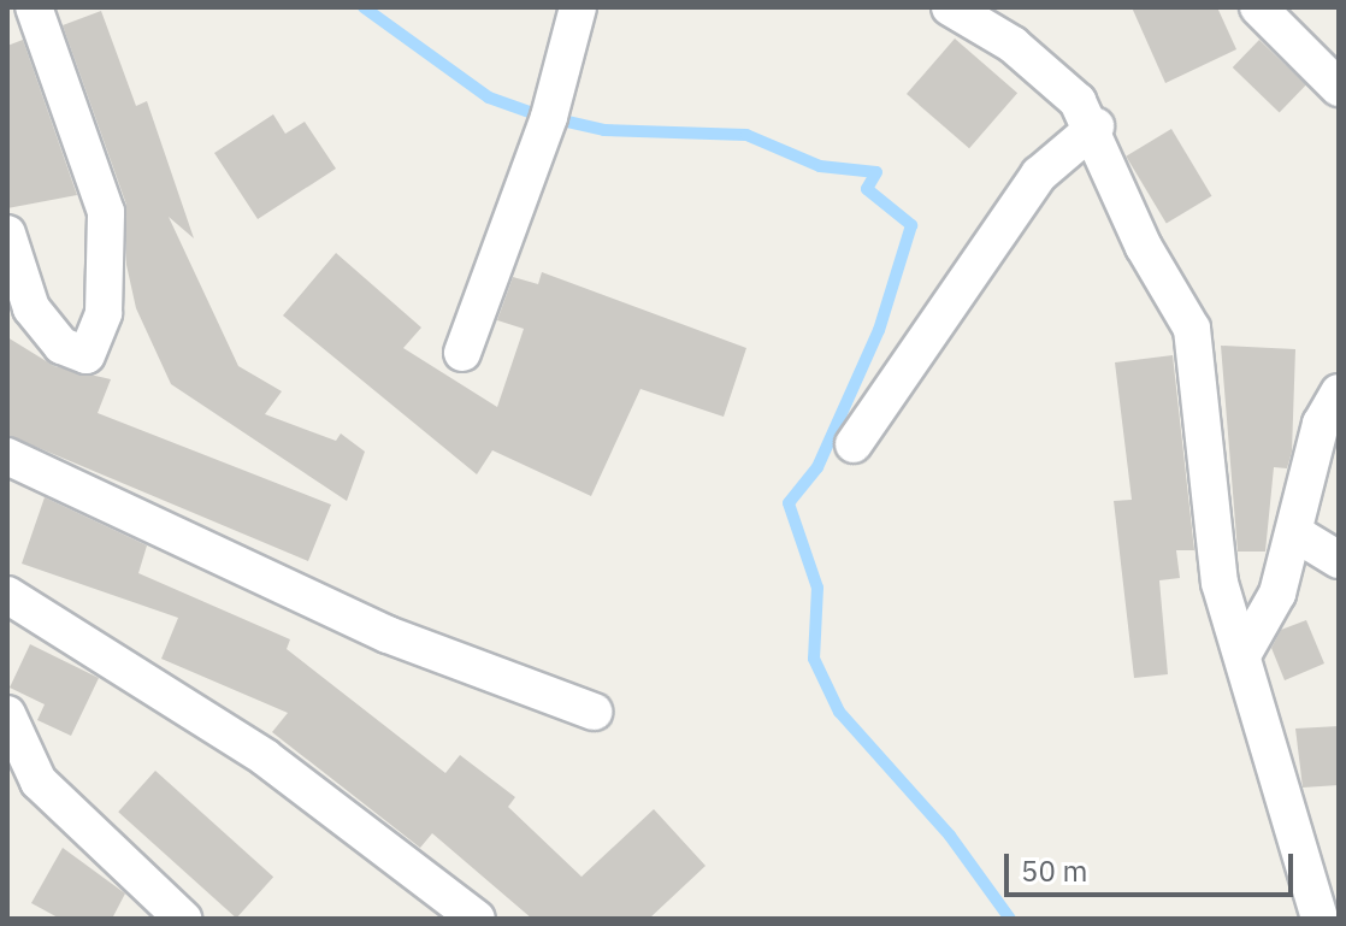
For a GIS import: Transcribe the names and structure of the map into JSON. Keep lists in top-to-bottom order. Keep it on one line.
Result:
{"scale_bar":"50 m"}
